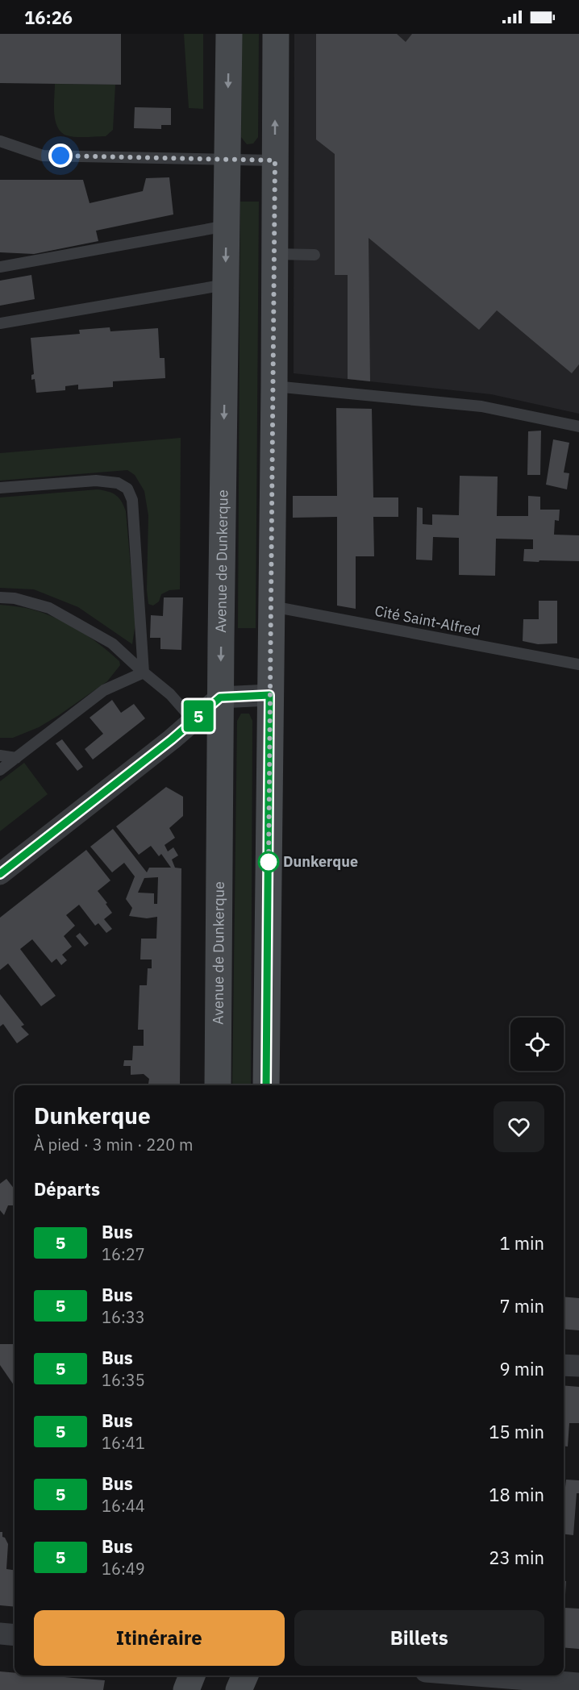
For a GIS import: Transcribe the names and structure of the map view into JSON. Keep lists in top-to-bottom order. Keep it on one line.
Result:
{"streets":{"main road":["Avenue de Dunkerque"],"lane":["Cité Saint-Alfred"]},"places":["Dunkerque"],"lines":["bus line 5"],"page":{"status":"16:26","on_map":"5","heading":[["Dunkerque","À pied · 3 min · 220 m"],"Départs"],"list":[{"mark":"5","name":"Bus","note":"16:27","value":"1 min"},{"mark":"5","name":"Bus","note":"16:33","value":"7 min"},{"mark":"5","name":"Bus","note":"16:35","value":"9 min"},{"mark":"5","name":"Bus","note":"16:41","value":"15 min"},{"mark":"5","name":"Bus","note":"16:44","value":"18 min"},{"mark":"5","name":"Bus","note":"16:49","value":"23 min"}],"buttons":["Itinéraire","Billets"]}}
